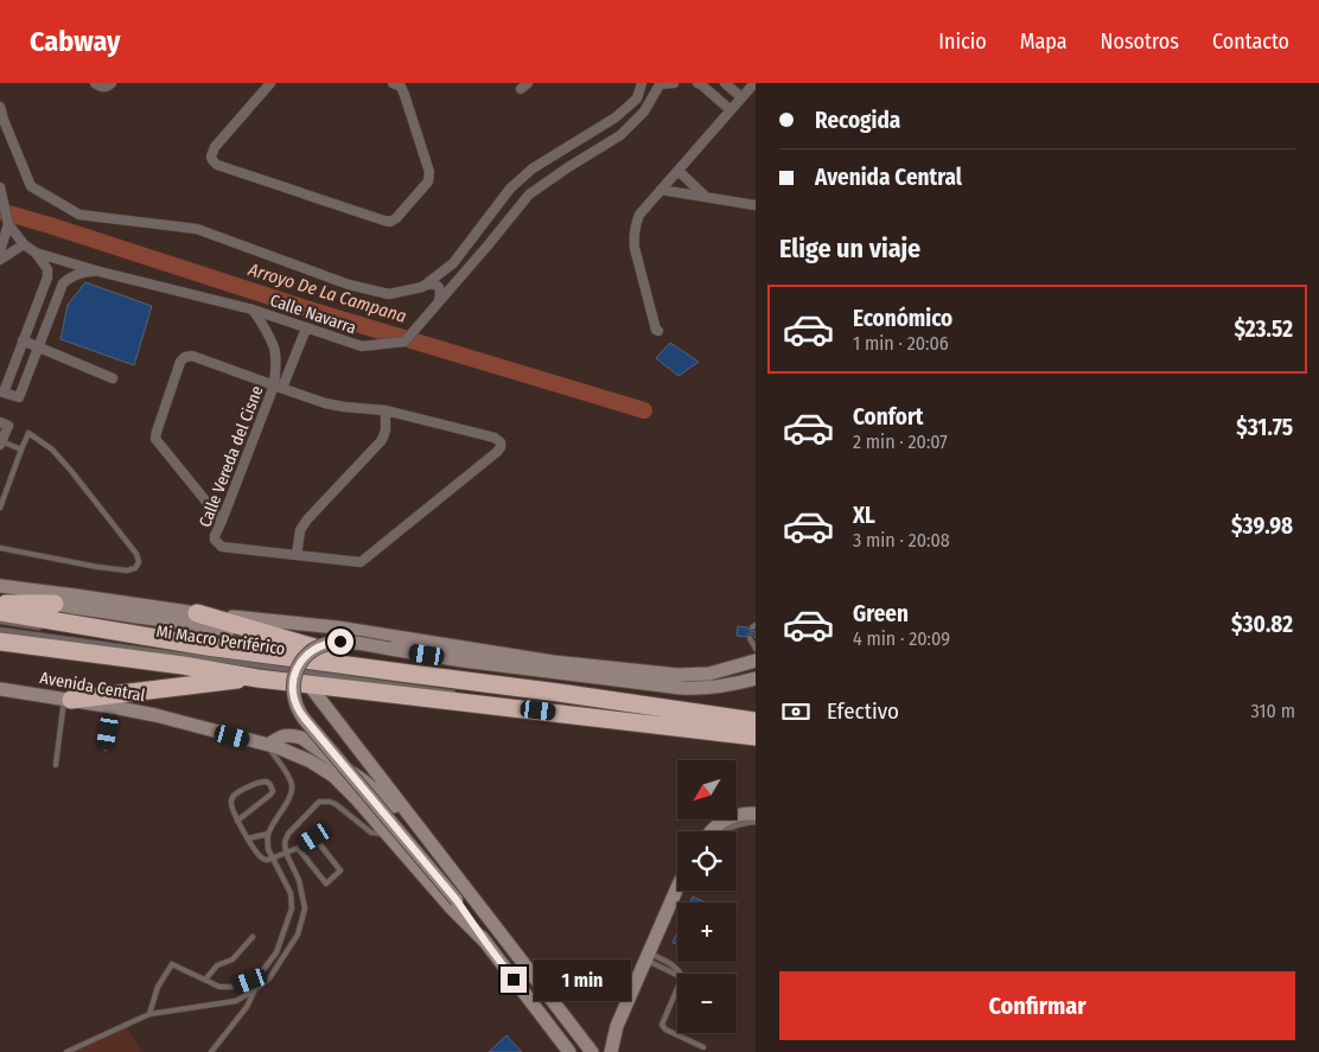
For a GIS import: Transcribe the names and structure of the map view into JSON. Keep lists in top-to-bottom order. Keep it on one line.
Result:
{"streets":{"main road":["Avenida Central"],"street":["Calle Navarra","Calle Vereda del Cisne"],"lane":["Mi Macro Periférico"]},"crossings":[["Calle Navarra","Calle Vereda del Cisne"]],"water":["Arroyo De La Campana"],"north":"bottom left","page":{"header":"Cabway","nav":["Inicio","Mapa","Nosotros","Contacto"],"banner":["Recogida","Avenida Central"],"heading":"Elige un viaje","list":[{"name":"Económico","note":"1 min · 20:06","value":"$23.52"},{"name":"Confort","note":"2 min · 20:07","value":"$31.75"},{"name":"XL","note":"3 min · 20:08","value":"$39.98"},{"name":"Green","note":"4 min · 20:09","value":"$30.82"}],"pay":["Efectivo","310 m"],"map_buttons":["+","−"],"bubble":"1 min","buttons":"Confirmar"}}
